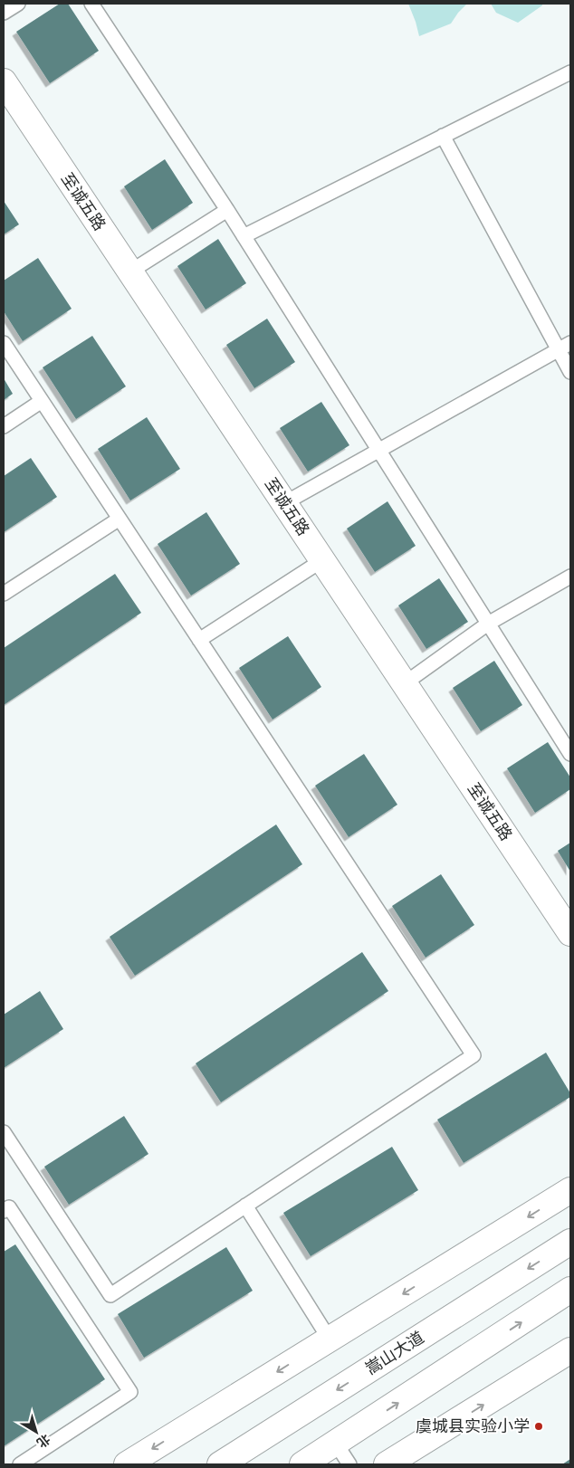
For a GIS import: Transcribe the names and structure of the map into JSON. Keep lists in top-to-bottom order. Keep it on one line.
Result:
{"streets":{"main road":["至诚五路","嵩山大道"]},"places":["虞城县实验小学"],"north":"bottom right"}
